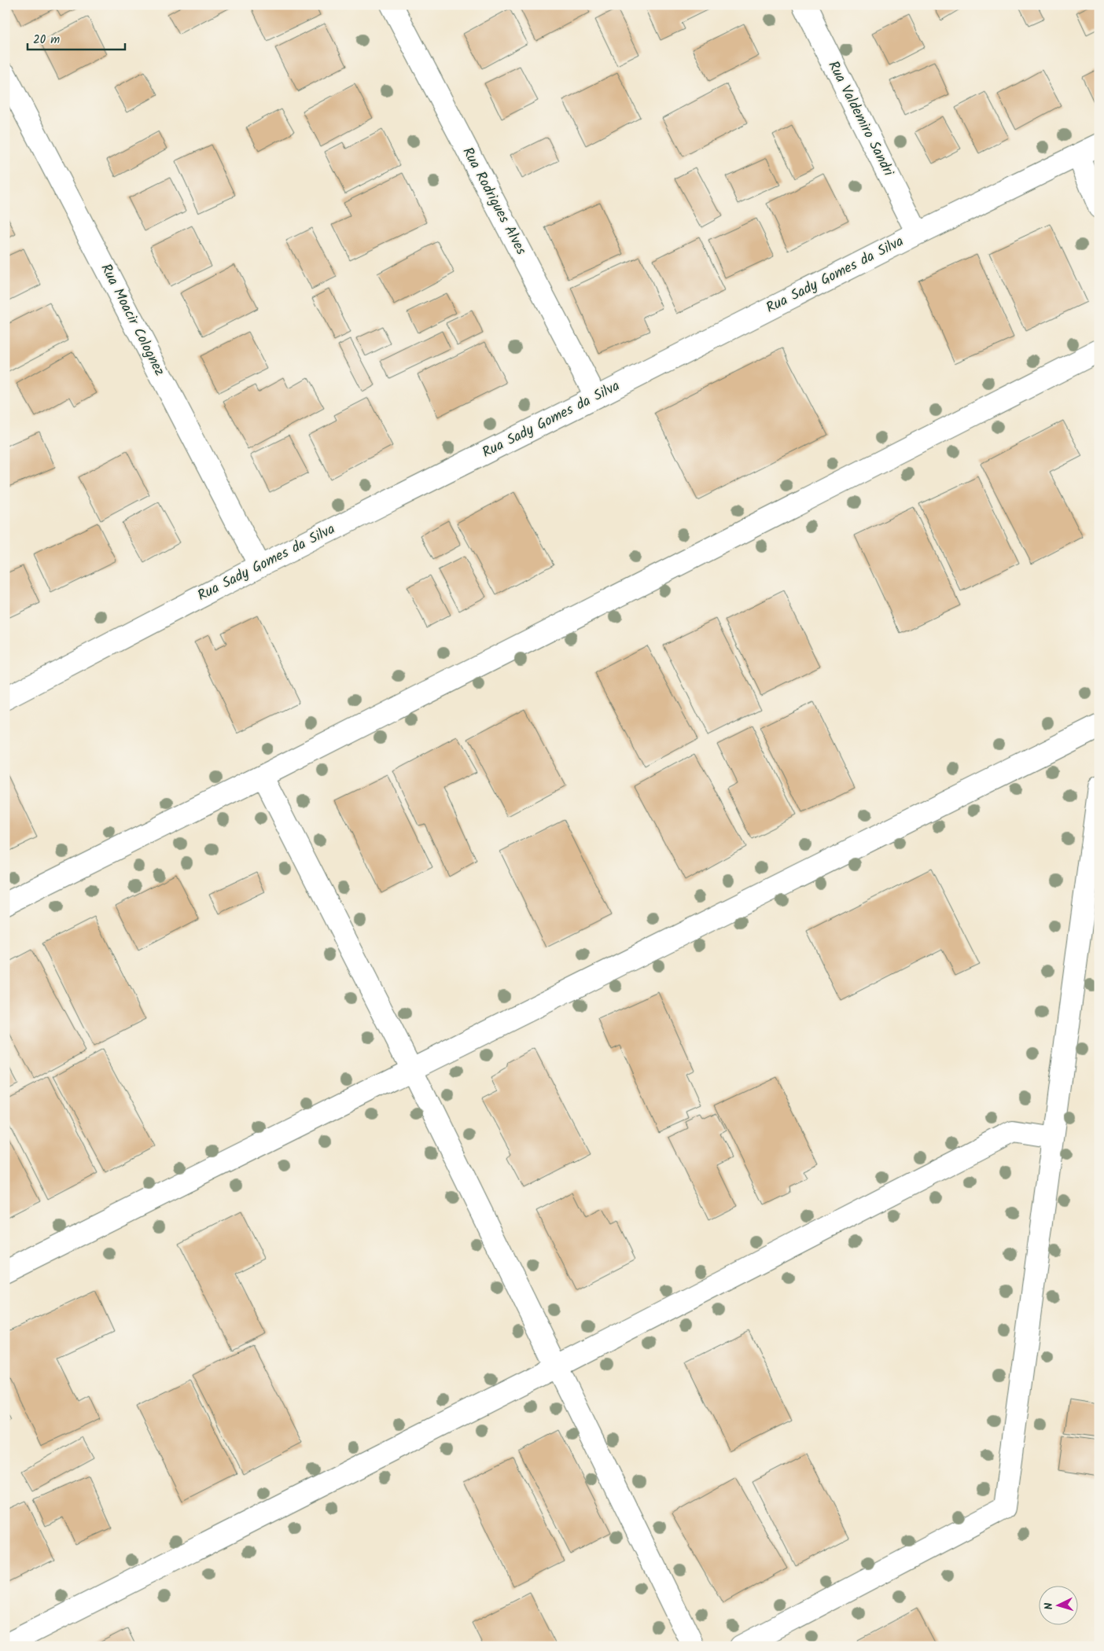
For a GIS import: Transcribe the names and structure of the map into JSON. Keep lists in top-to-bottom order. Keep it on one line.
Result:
{"streets":{"street":["Rua Valdemiro Sandri","Rua Rodrigues Alves","Rua Sady Gomes da Silva","Rua Moacir Colognez"]},"crossings":[["Rua Valdemiro Sandri","Rua Sady Gomes da Silva"],["Rua Rodrigues Alves","Rua Sady Gomes da Silva"],["Rua Sady Gomes da Silva","Rua Moacir Colognez"]],"scale_bar":"20 m","north":"left"}
